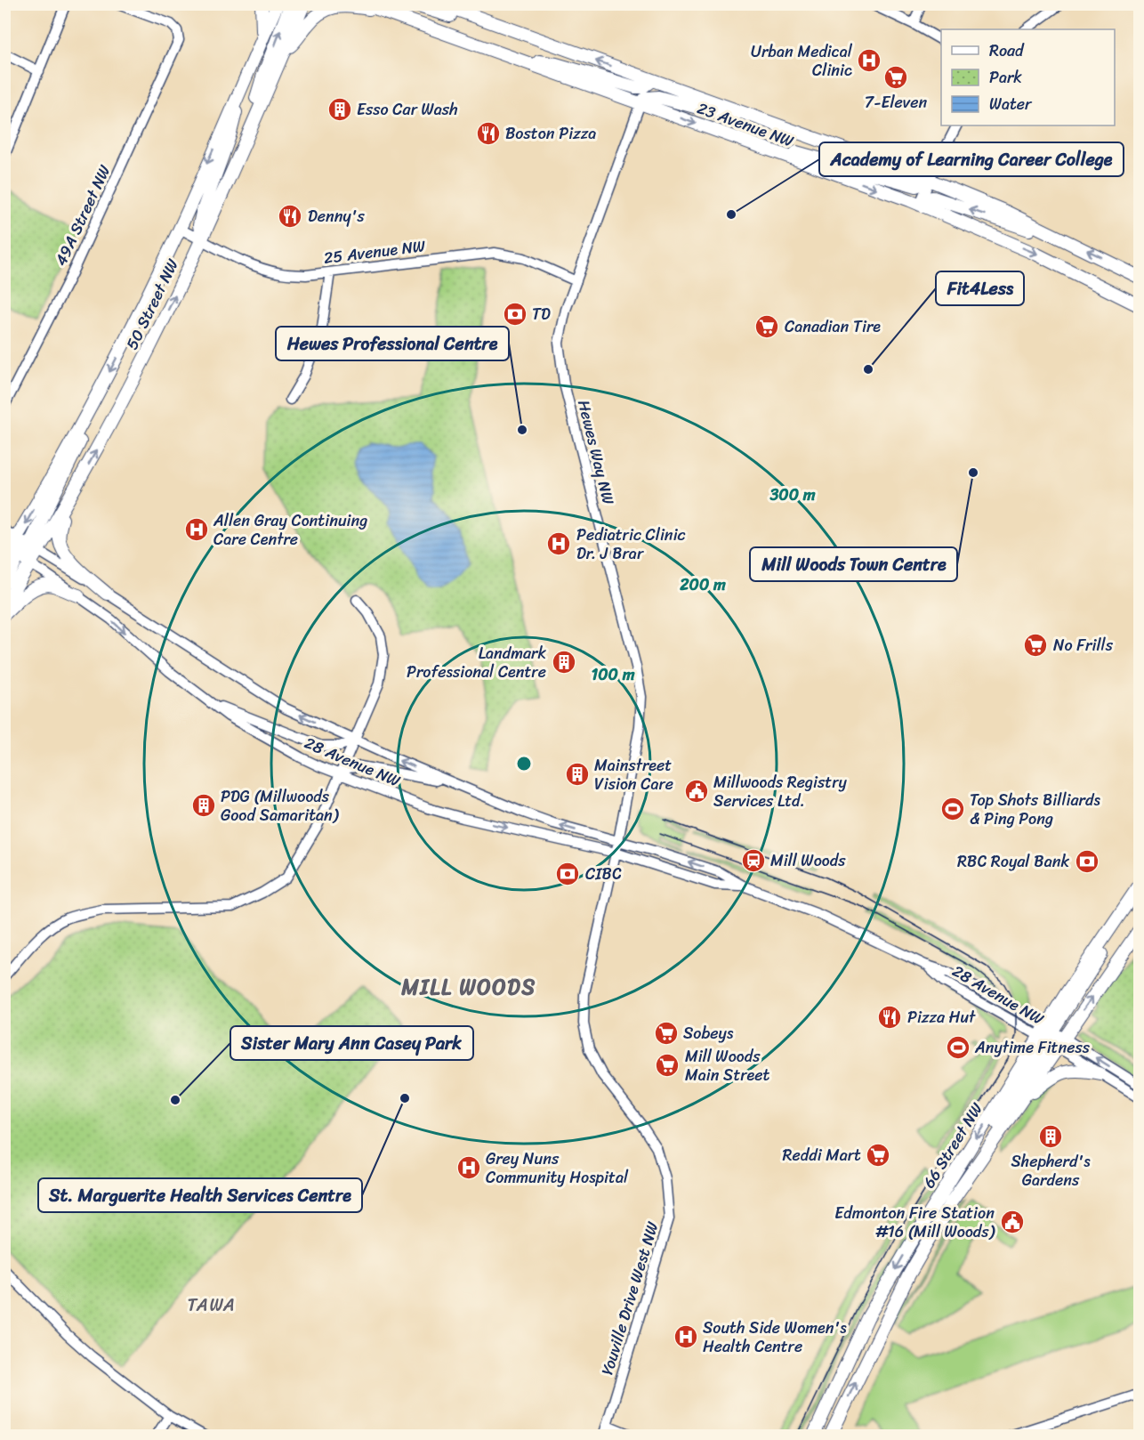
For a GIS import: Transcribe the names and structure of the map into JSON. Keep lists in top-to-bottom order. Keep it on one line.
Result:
{"streets":{"main road":["23 Avenue NW","50 Street NW","66 Street NW"],"street":["49A Street NW","25 Avenue NW","Hewes Way NW","28 Avenue NW","Youville Drive West NW"]},"crossings":[["23 Avenue NW","Hewes Way NW"],["25 Avenue NW","50 Street NW"],["25 Avenue NW","Hewes Way NW"],["50 Street NW","28 Avenue NW"],["Hewes Way NW","28 Avenue NW"],["Hewes Way NW","Youville Drive West NW"],["28 Avenue NW","66 Street NW"],["28 Avenue NW","Youville Drive West NW"]],"districts":["MILL WOODS","TAWA"],"places":{"hospital":["Urban Medical Clinic","Allen Gray Continuing Care Centre","Pediatric Clinic Dr. J Brar","Grey Nuns Community Hospital","South Side Women's Health Centre"],"supermarket":["7-Eleven","Canadian Tire","No Frills","Sobeys","Mill Woods Main Street","Reddi Mart"],"building":["Esso Car Wash","Landmark Professional Centre","Mainstreet Vision Care","PDG (Millwoods Good Samaritan)","Shepherd's Gardens"],"restaurant":["Boston Pizza","Denny's","Pizza Hut"],"other":["Academy of Learning Career College","Fit4Less","Hewes Professional Centre","Mill Woods Town Centre","St. Marguerite Health Services Centre","Sister Mary Ann Casey Park"],"bank":["TD","RBC Royal Bank","CIBC"],"public building":["Millwoods Registry Services Ltd.","Edmonton Fire Station #16 (Mill Woods)"],"sports":["Top Shots Billiards & Ping Pong","Anytime Fitness"],"station":["Mill Woods"]},"legend":["Road","Park","Water"],"rings":["300 m","200 m","100 m"]}
